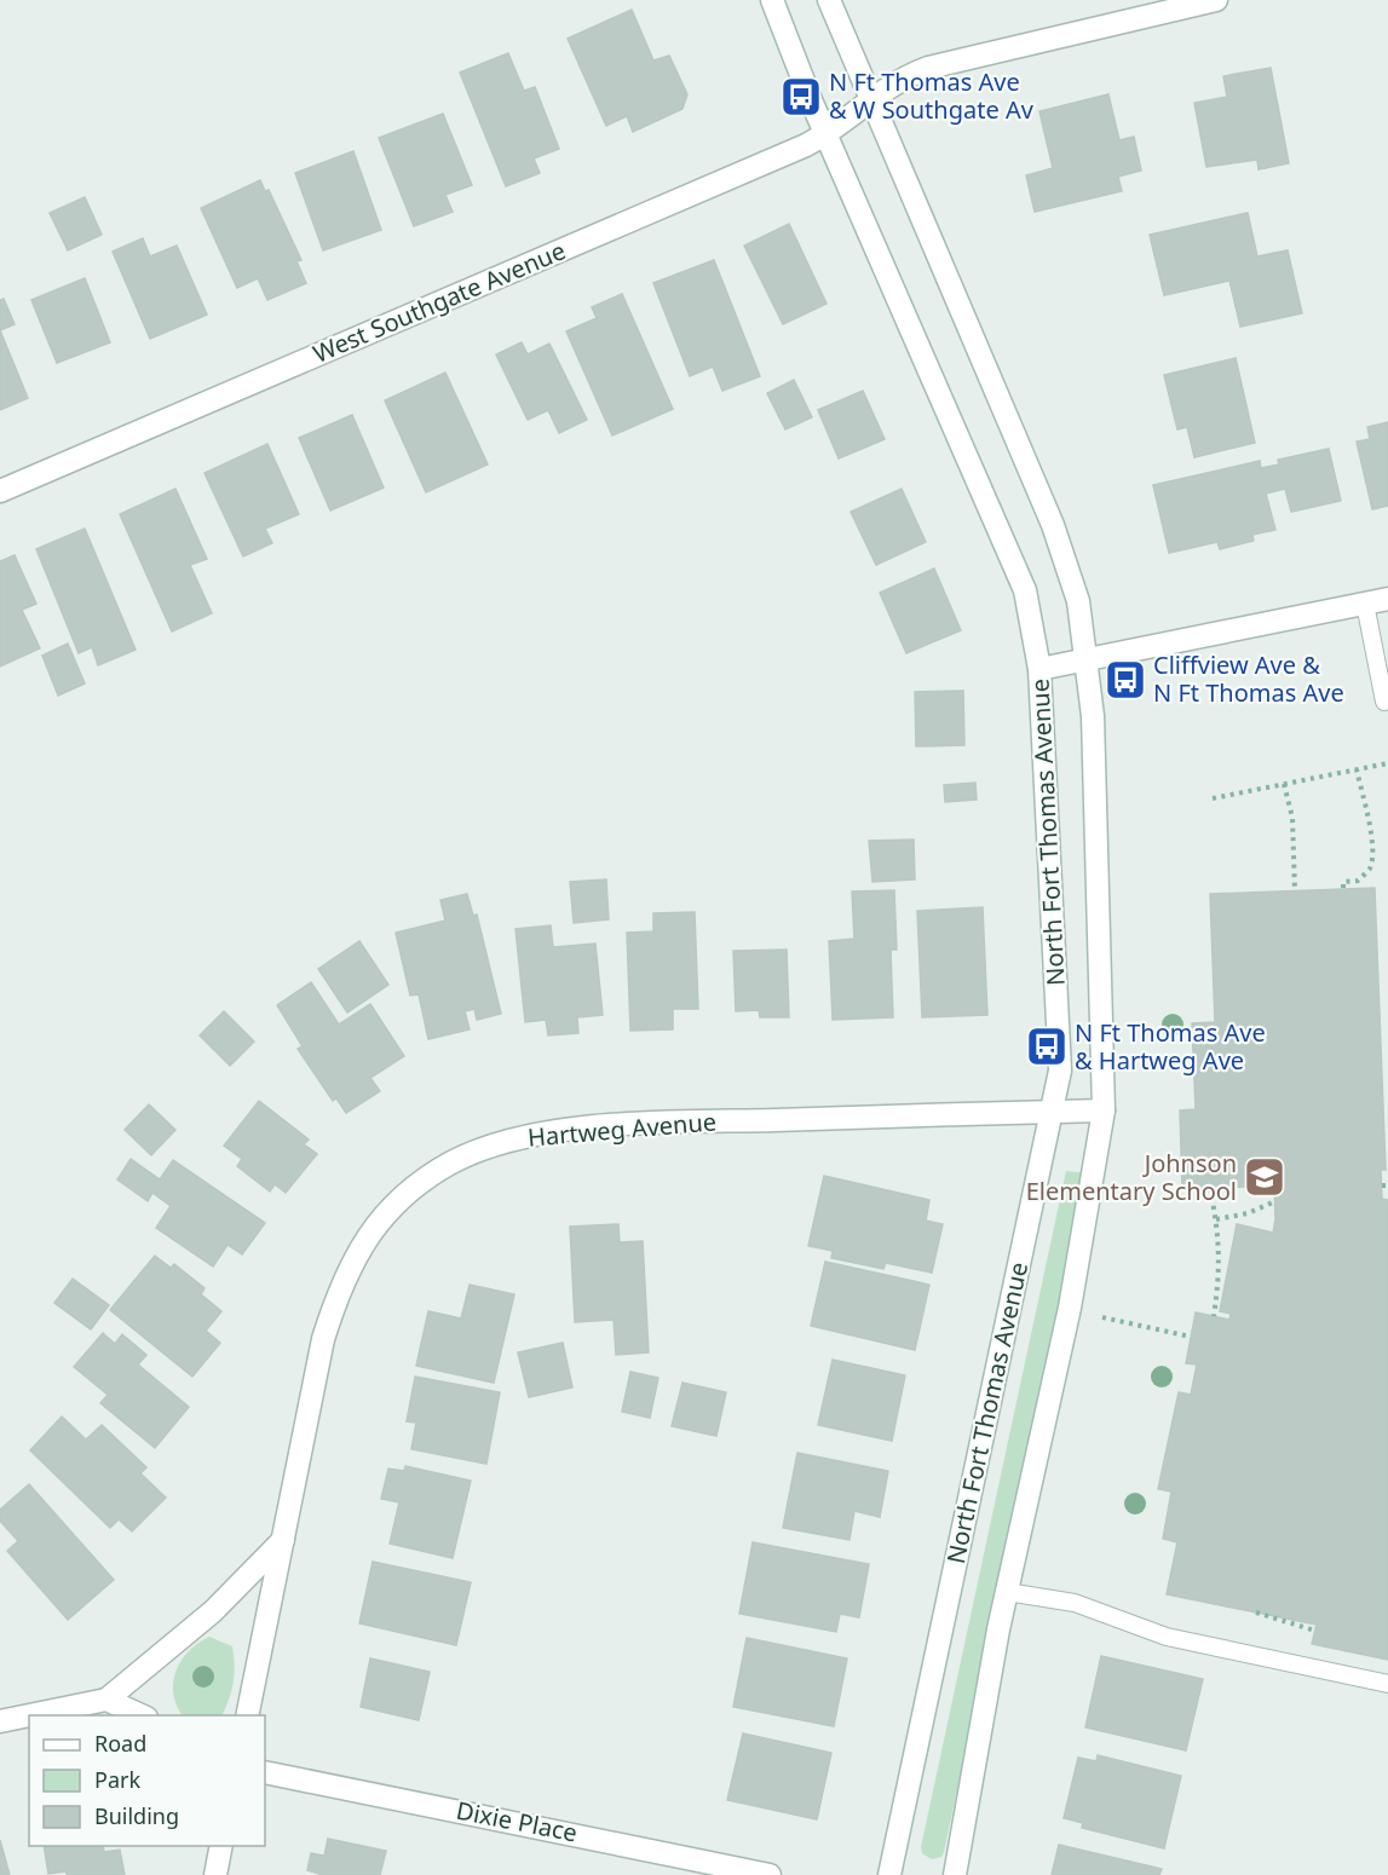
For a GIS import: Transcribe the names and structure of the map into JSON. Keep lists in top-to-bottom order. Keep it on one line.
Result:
{"streets":{"street":["West Southgate Avenue","North Fort Thomas Avenue","Hartweg Avenue","Dixie Place"]},"crossings":[["West Southgate Avenue","North Fort Thomas Avenue"],["North Fort Thomas Avenue","Hartweg Avenue"]],"places":{"bus stop":["N Ft Thomas Ave & W Southgate Av","Cliffview Ave & N Ft Thomas Ave","N Ft Thomas Ave & Hartweg Ave"],"school or university":["Johnson Elementary School"]},"legend":["Road","Park","Building"]}
